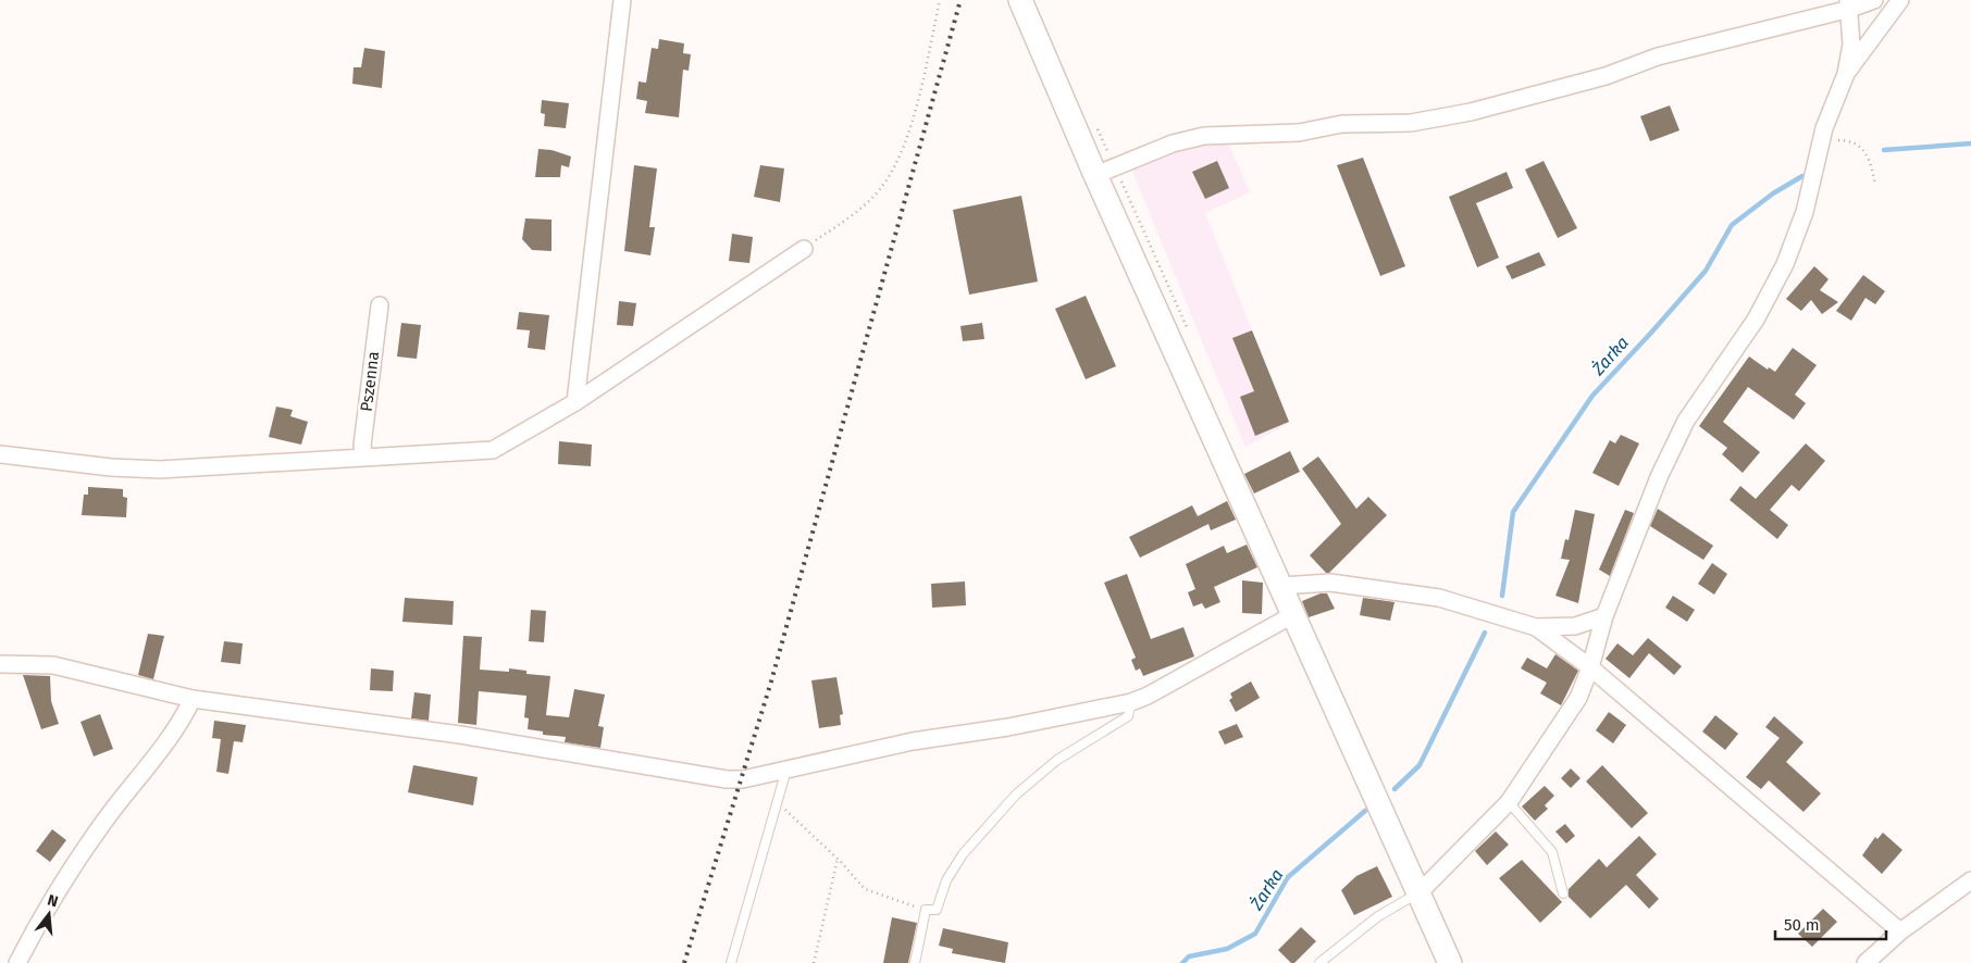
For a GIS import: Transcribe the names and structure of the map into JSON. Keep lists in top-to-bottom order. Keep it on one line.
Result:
{"streets":{"street":["Pszenna"]},"water":["Żarka"],"scale_bar":"50 m","north":"top"}
